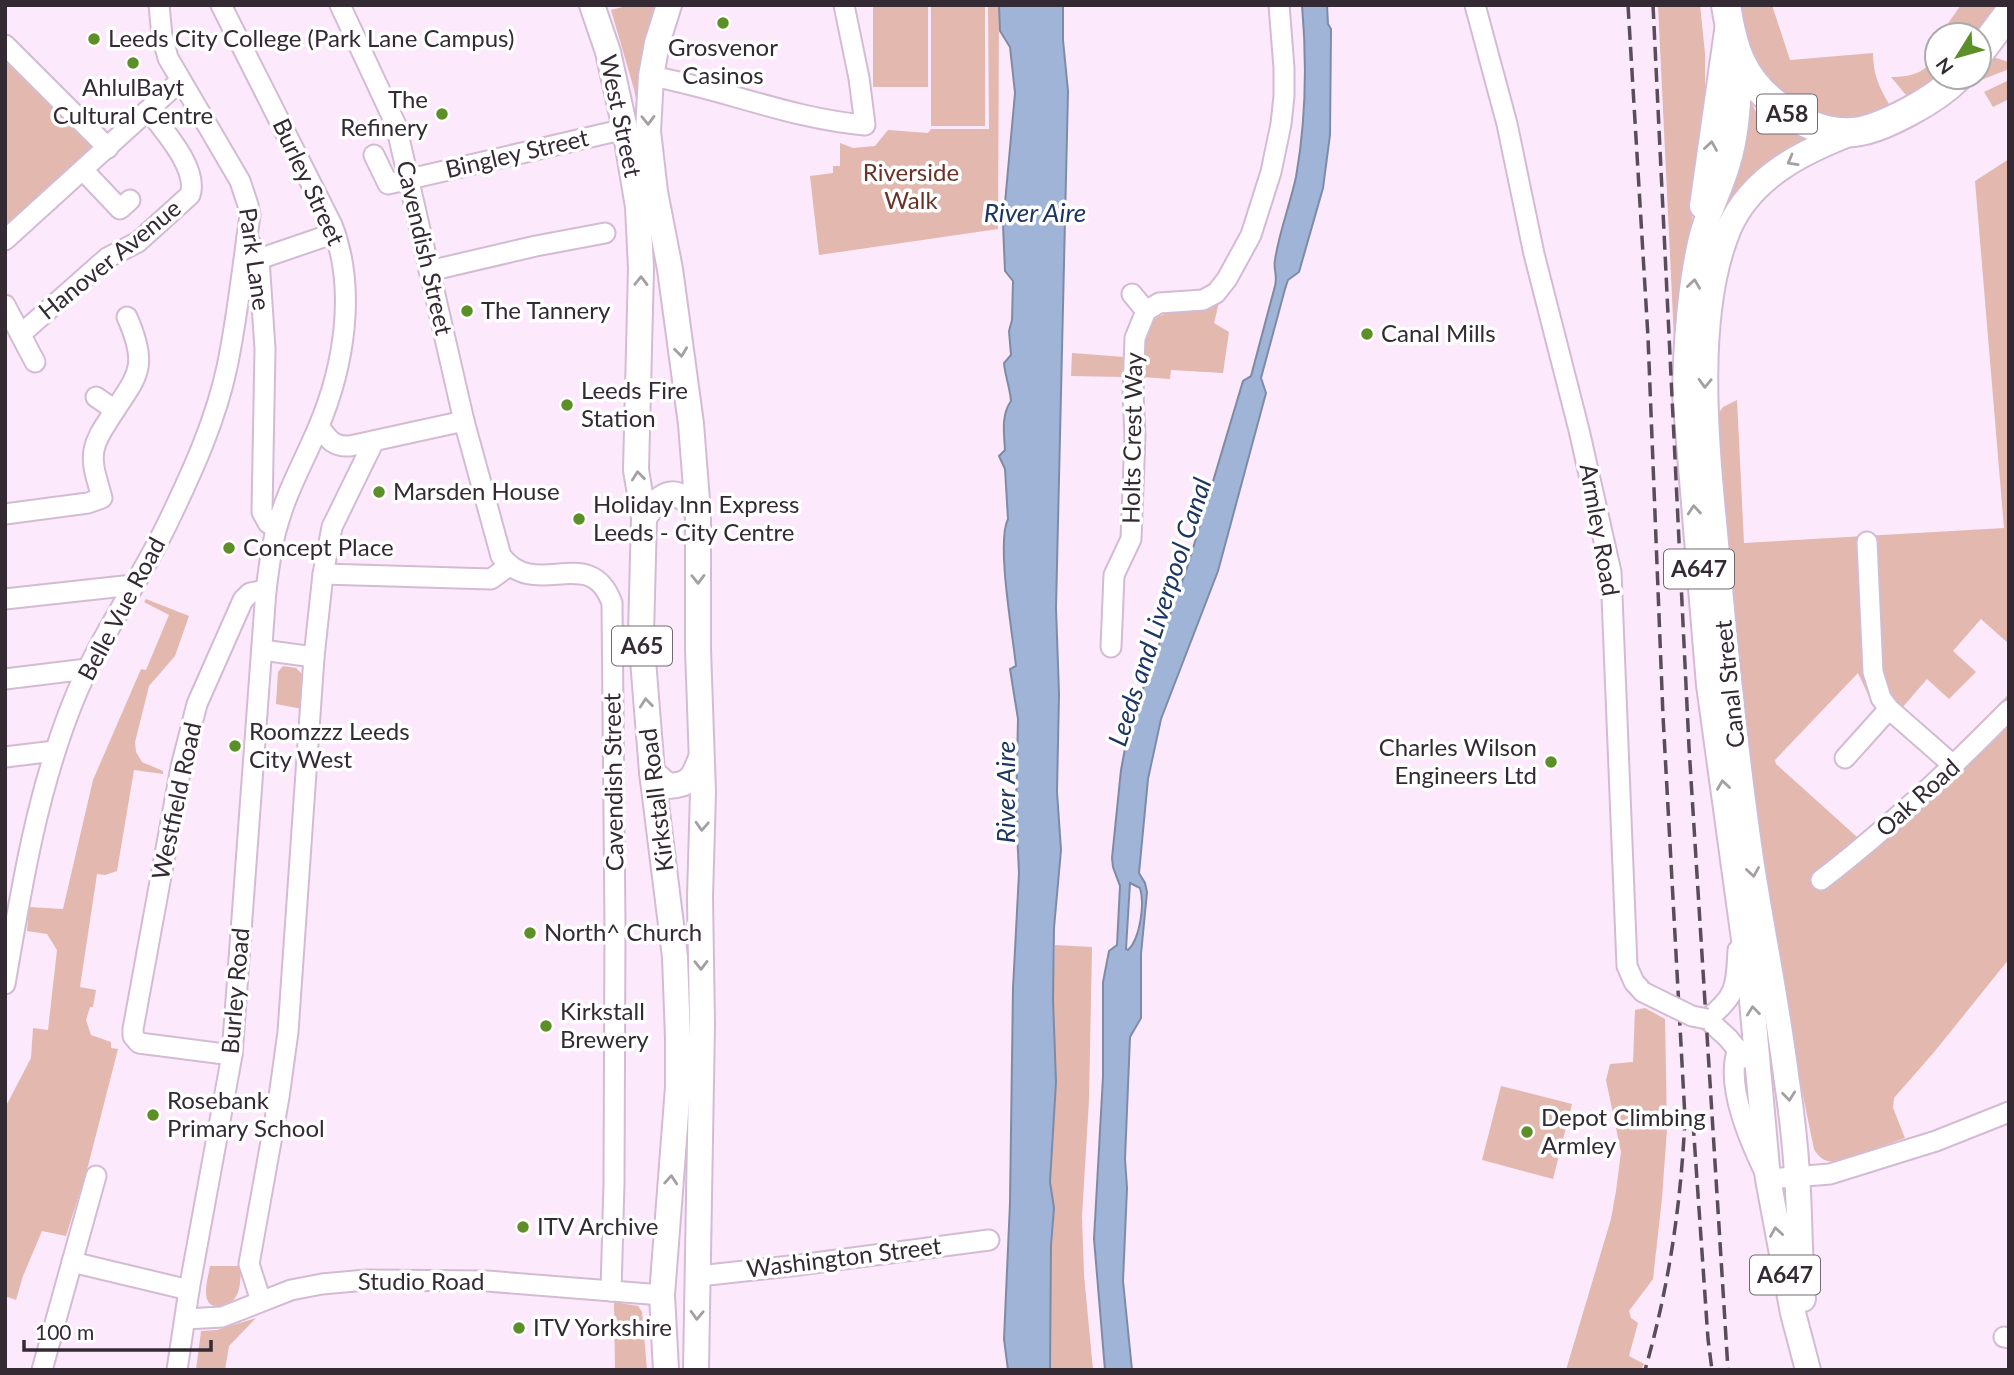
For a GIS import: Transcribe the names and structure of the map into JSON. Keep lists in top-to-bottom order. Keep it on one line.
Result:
{"streets":{"highway":["A58"],"main road":["West Street","A647","A65","Canal Street","Kirkstall Road"],"street":["Bingley Street","Burley Street","Cavendish Street","Park Lane","Hanover Avenue","Holts Crest Way","Armley Road","Belle Vue Road","Oak Road","Westfield Road","Burley Road","Washington Street","Studio Road"]},"crossings":[["A58","A647"],["A58","Canal Street"],["West Street","Bingley Street"],["West Street","Kirkstall Road"],["Bingley Street","Cavendish Street"],["Burley Street","Park Lane"],["Burley Street","Burley Road"],["Cavendish Street","Studio Road"],["Park Lane","Belle Vue Road"],["Park Lane","Burley Road"],["Armley Road","A647"],["Armley Road","Canal Street"],["A647","Canal Street"],["A65","Kirkstall Road"],["Kirkstall Road","Washington Street"],["Kirkstall Road","Studio Road"],["Westfield Road","Burley Road"],["Burley Road","Studio Road"]],"water":["River Aire","Leeds and Liverpool Canal"],"parks":["Riverside Walk"],"places":["Grosvenor Casinos","Leeds City College (Park Lane Campus)","AhlulBayt Cultural Centre","The Refinery","The Tannery","Canal Mills","Leeds Fire Station","Marsden House","Holiday Inn Express Leeds - City Centre","Concept Place","Roomzzz Leeds City West","Charles Wilson Engineers Ltd","North^ Church","Kirkstall Brewery","Rosebank Primary School","Depot Climbing Armley","ITV Archive","ITV Yorkshire"],"scale_bar":"100 m","north":"bottom left"}
